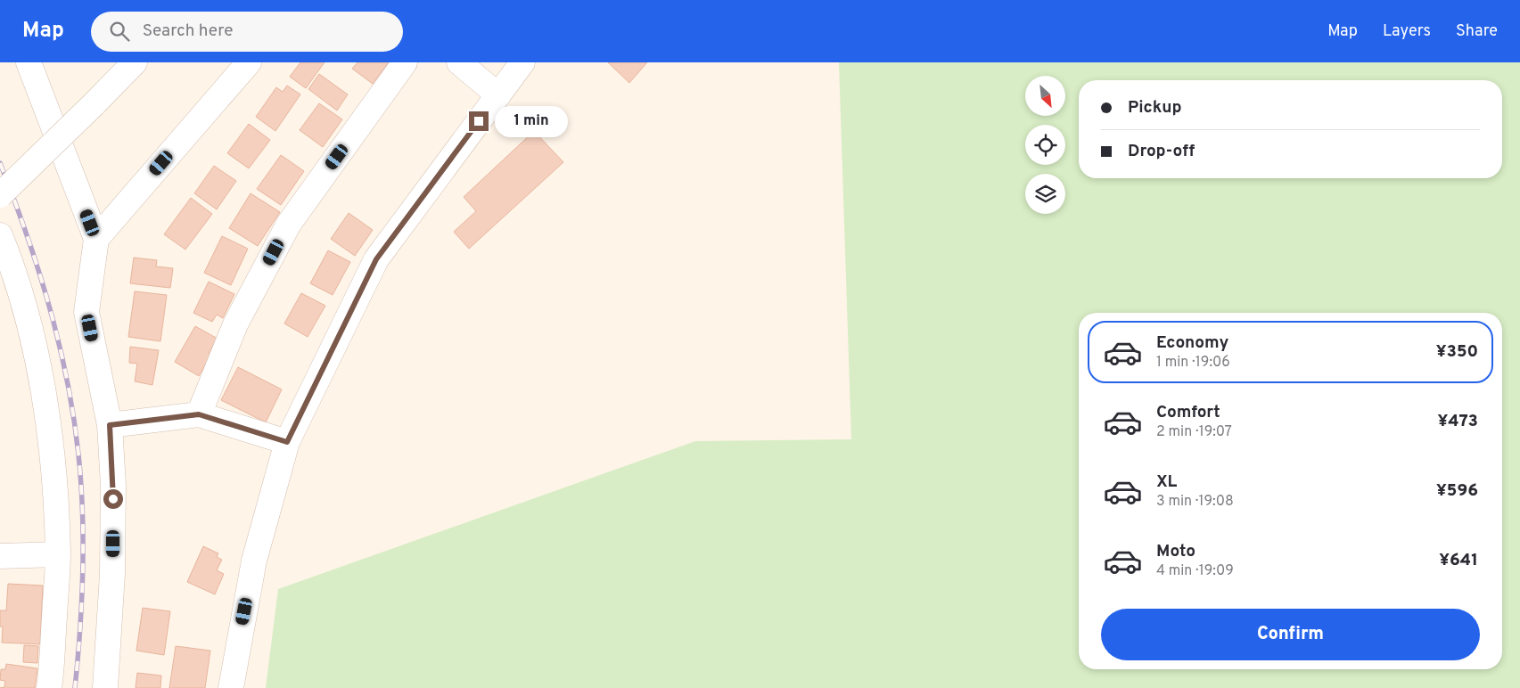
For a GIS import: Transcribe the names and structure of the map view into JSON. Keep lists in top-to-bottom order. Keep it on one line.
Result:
{"north":"bottom right","page":{"header":"Map","search":"Search here","nav":["Map","Layers","Share"],"banner":["Pickup","Drop-off"],"bubble":"1 min","list":[{"name":"Economy","note":"1 min · 19:06","value":"¥350"},{"name":"Comfort","note":"2 min · 19:07","value":"¥473"},{"name":"XL","note":"3 min · 19:08","value":"¥596"},{"name":"Moto","note":"4 min · 19:09","value":"¥641"}],"buttons":"Confirm"}}
